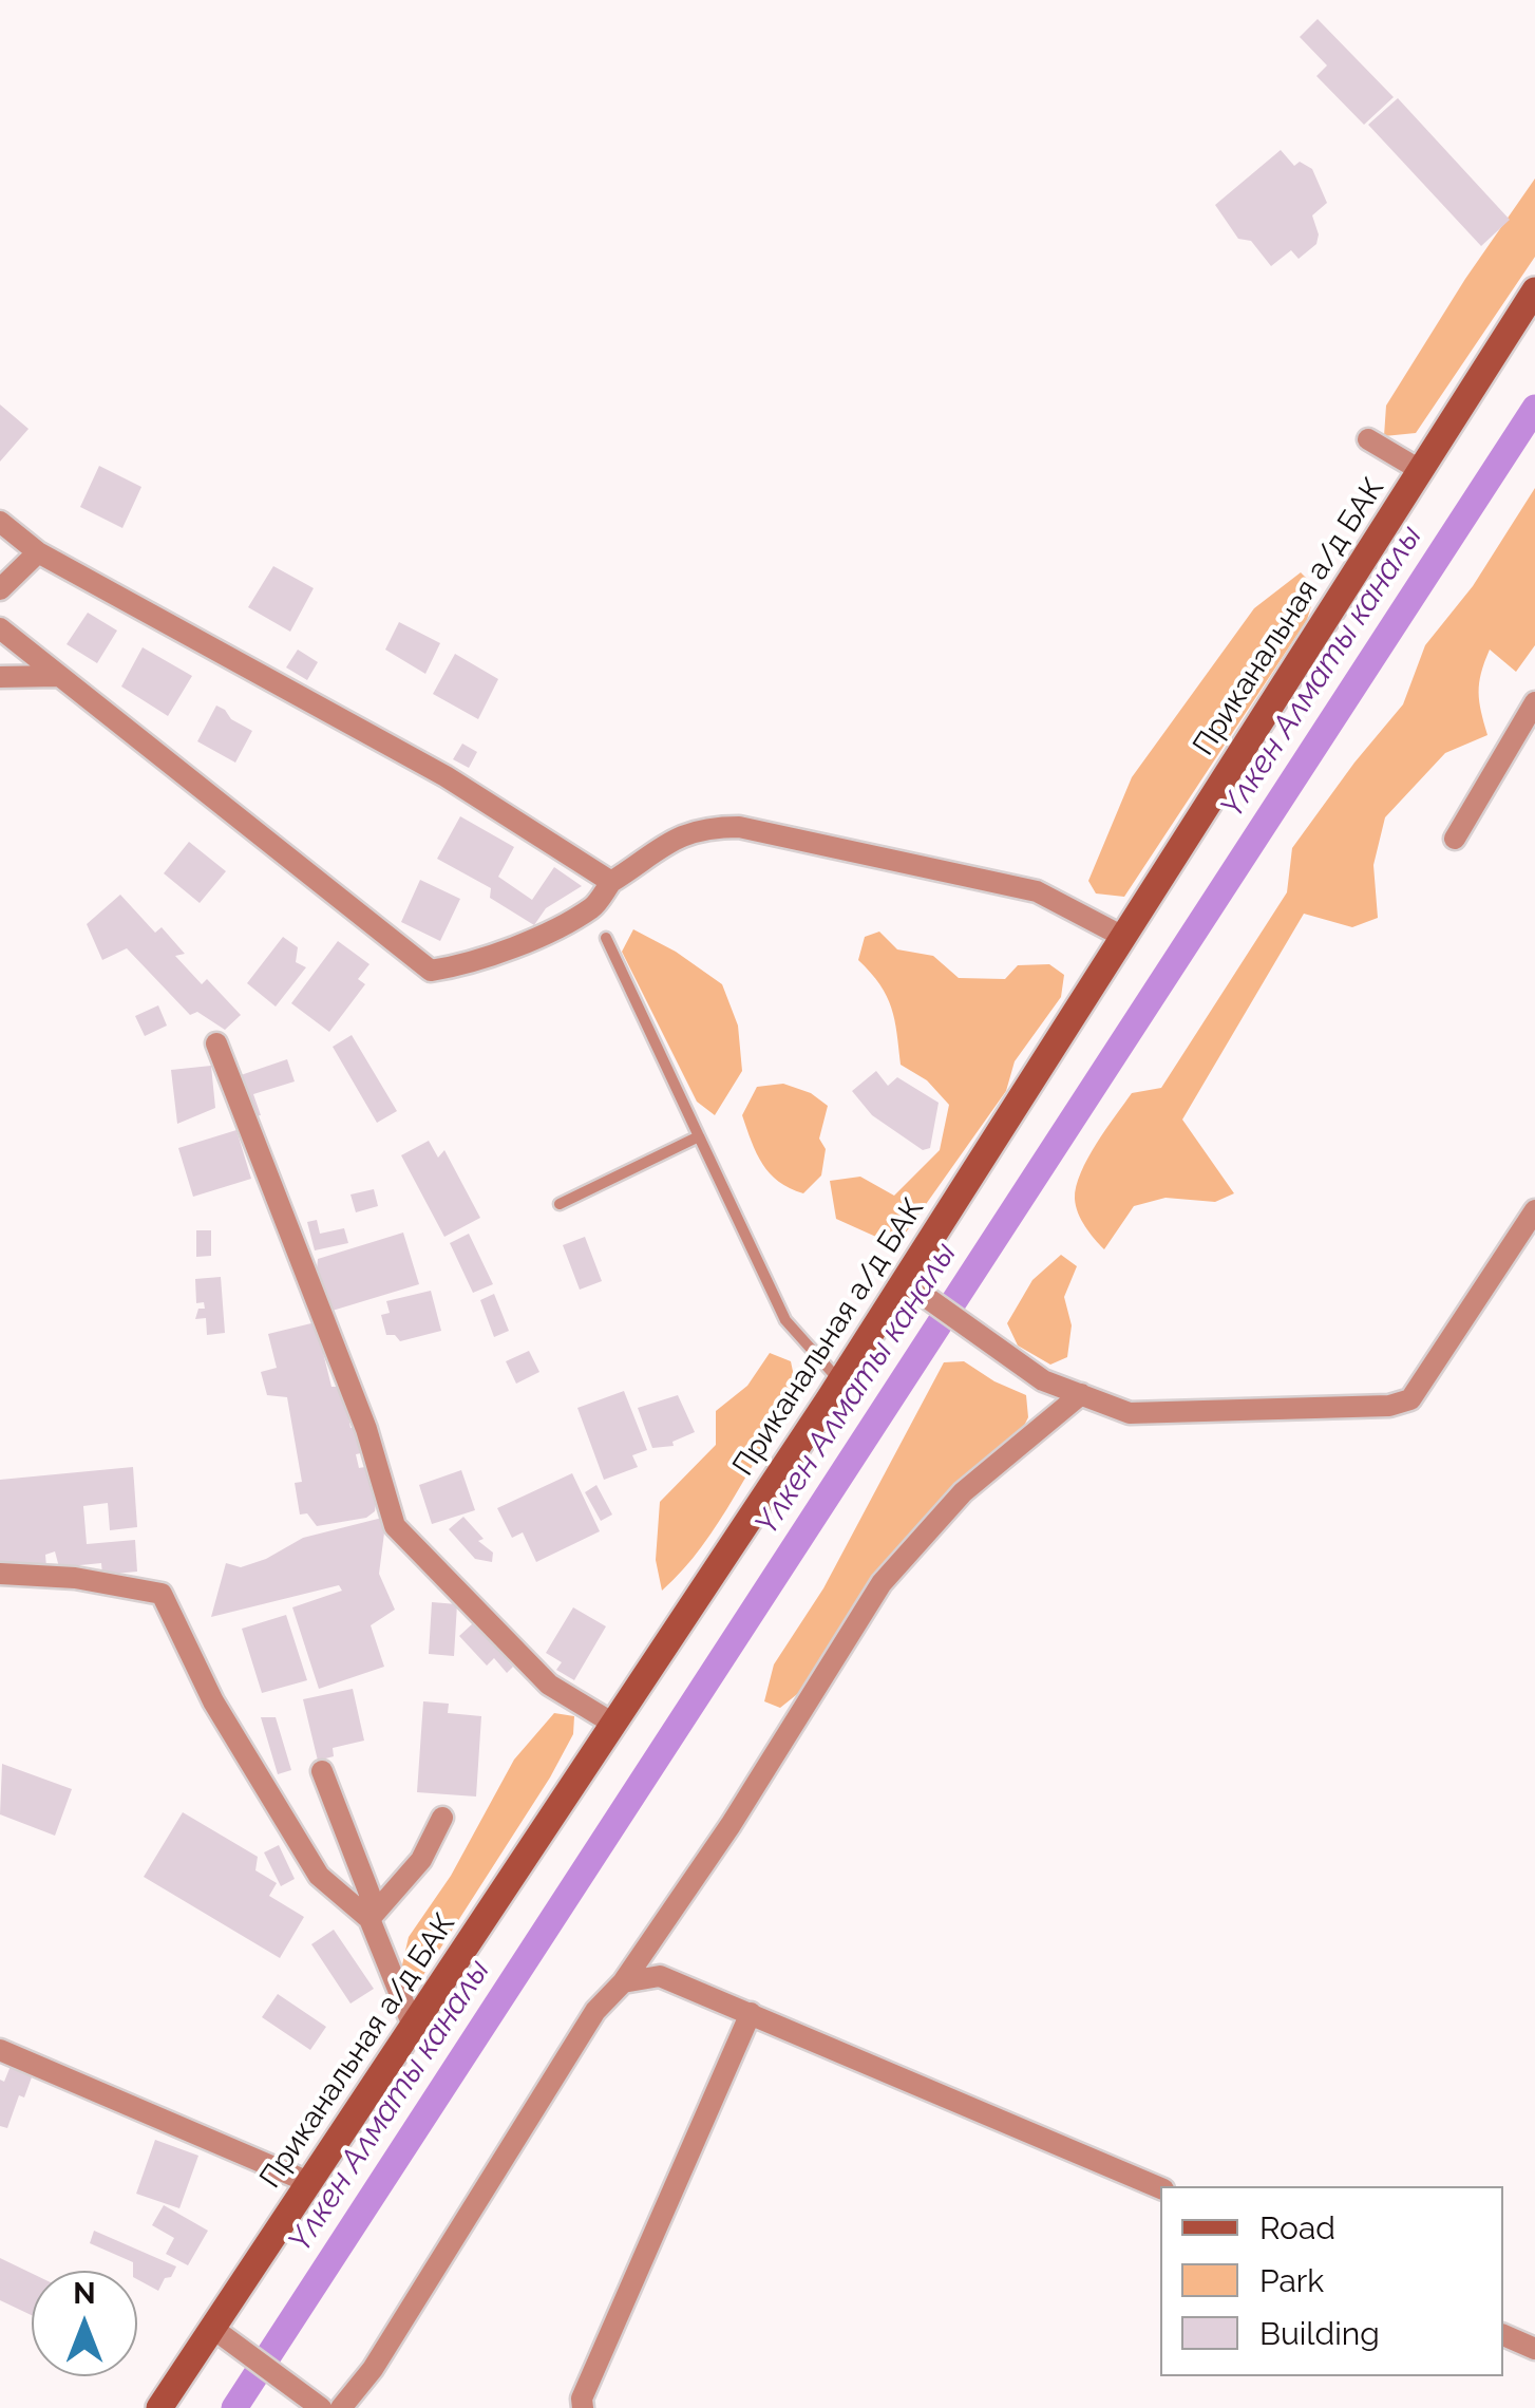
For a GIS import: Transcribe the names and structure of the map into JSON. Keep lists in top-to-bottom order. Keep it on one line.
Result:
{"streets":{"main road":["Приканальная а/д БАК"]},"water":["Үлкен Алматы каналы"],"legend":["Road","Park","Building"],"north":"top"}
